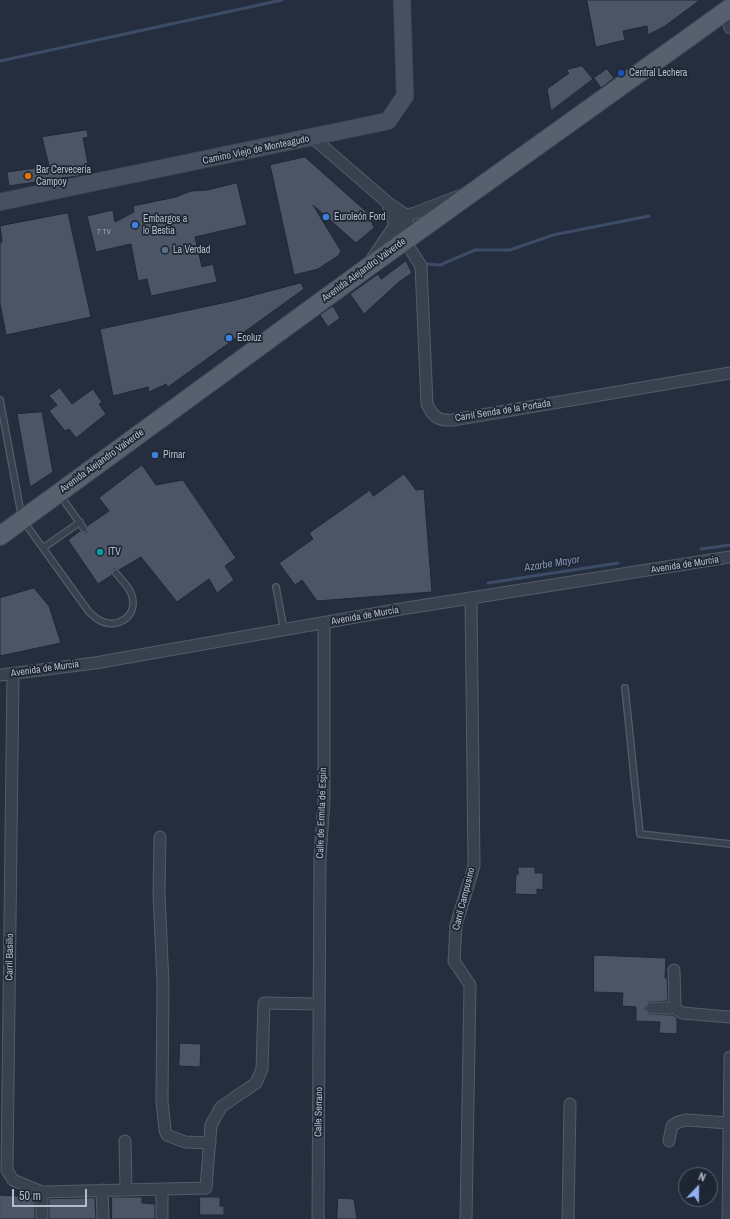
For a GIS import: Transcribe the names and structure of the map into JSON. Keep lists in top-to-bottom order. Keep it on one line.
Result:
{"streets":{"main road":["Avenida Alejandro Valverde"],"street":["Camino Viejo de Monteagudo","Carril Senda de la Portada","Avenida de Murcia","Calle de Ermita de Espín","Carril Campusino","Carril Basilio","Calle Serrano"]},"crossings":[["Avenida Alejandro Valverde","Carril Senda de la Portada"],["Avenida de Murcia","Calle de Ermita de Espín"],["Avenida de Murcia","Carril Campusino"],["Avenida de Murcia","Carril Basilio"],["Calle de Ermita de Espín","Calle Serrano"]],"water":["Azarbe Mayor"],"places":["Central Lechera","Bar Cervecería Campoy","Euroleón Ford","Embargos a lo Bestia","La Verdad","Ecoluz","Pirnar","ITV"],"house_numbers":["7 TV"],"scale_bar":"50 m","north":"top"}
